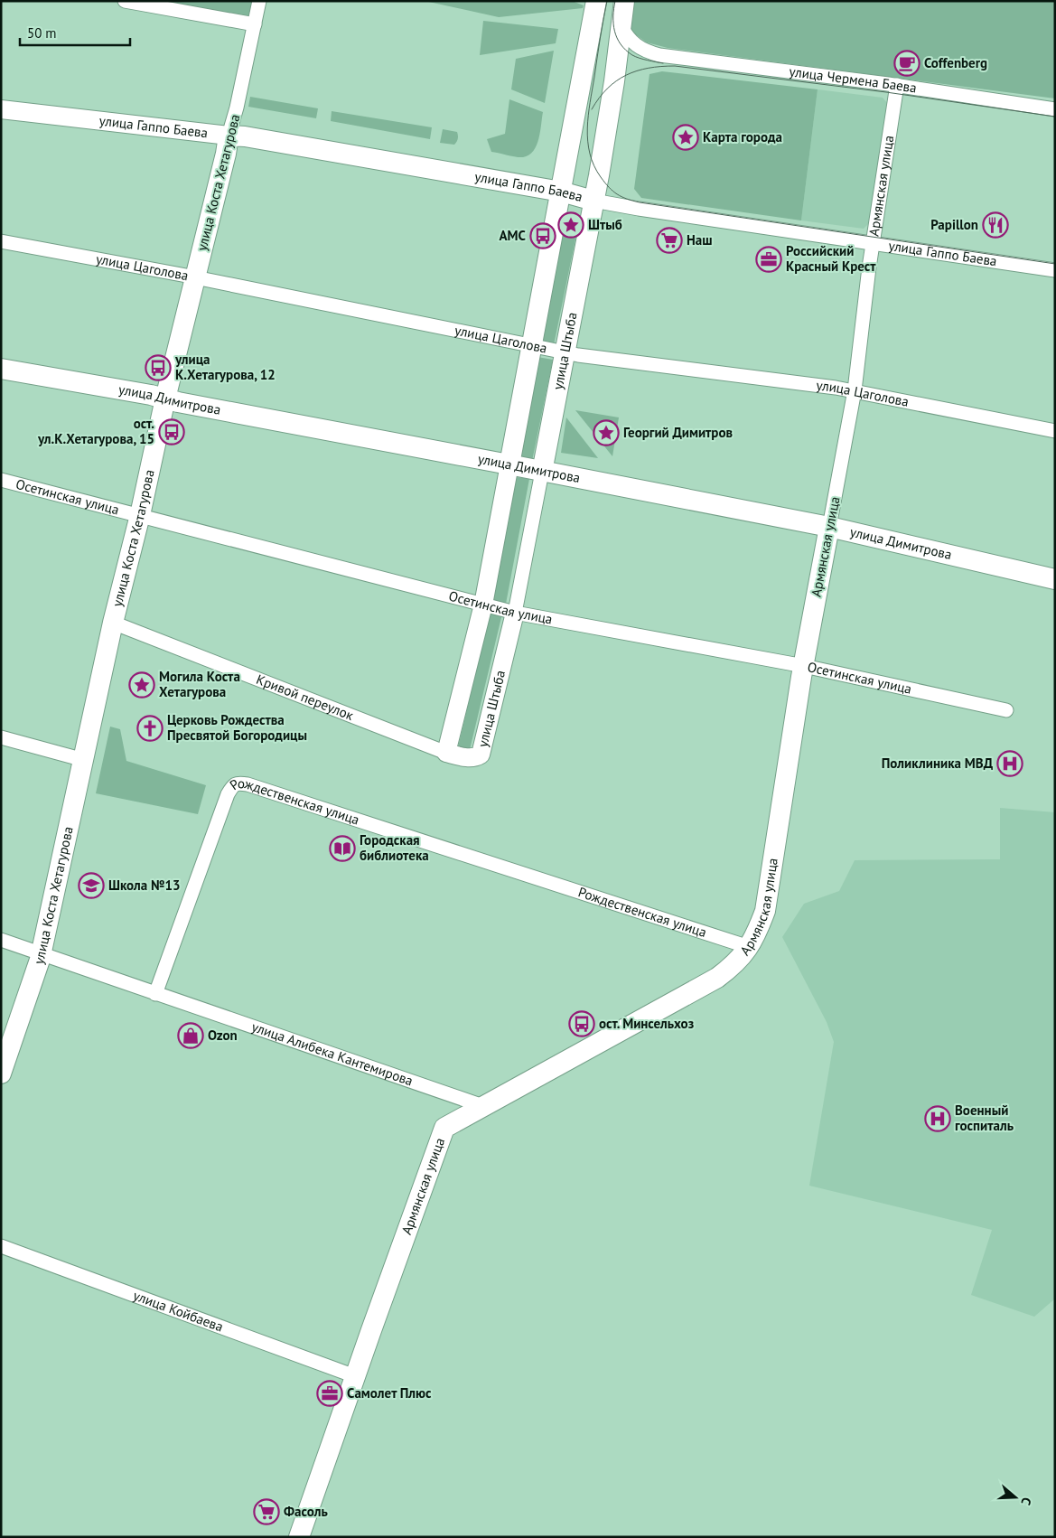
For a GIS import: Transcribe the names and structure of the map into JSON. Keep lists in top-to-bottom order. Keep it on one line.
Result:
{"streets":{"main road":["улица Гаппо Баева","улица Коста Хетагурова","Армянская улица","улица Штыба","улица Димитрова"],"street":["улица Чермена Баева","улица Цаголова","Осетинская улица","Кривой переулок","Рождественская улица","улица Алибека Кантемирова","улица Койбаева"]},"crossings":[["улица Чермена Баева","Армянская улица"],["улица Чермена Баева","улица Штыба"],["улица Гаппо Баева","улица Коста Хетагурова"],["улица Гаппо Баева","Армянская улица"],["улица Гаппо Баева","улица Штыба"],["улица Коста Хетагурова","улица Цаголова"],["улица Коста Хетагурова","улица Димитрова"],["улица Коста Хетагурова","Осетинская улица"],["улица Коста Хетагурова","Кривой переулок"],["улица Коста Хетагурова","улица Алибека Кантемирова"],["Армянская улица","улица Цаголова"],["Армянская улица","улица Димитрова"],["Армянская улица","Осетинская улица"],["Армянская улица","Рождественская улица"],["Армянская улица","улица Алибека Кантемирова"],["Армянская улица","улица Койбаева"],["улица Цаголова","улица Штыба"],["улица Штыба","улица Димитрова"],["улица Штыба","Осетинская улица"],["улица Штыба","Кривой переулок"],["Рождественская улица","улица Алибека Кантемирова"]],"places":{"cafe":["Coffenberg"],"place":["Карта города","Штыб","Георгий Димитров","Могила Коста Хетагурова"],"restaurant":["Papillon"],"bus stop":["АМС","улица К.Хетагурова, 12","ост. ул.К.Хетагурова, 15","ост. Минсельхоз"],"supermarket":["Наш","Фасоль"],"office":["Российский Красный Крест","Самолет Плюс"],"church":["Церковь Рождества Пресвятой Богородицы"],"hospital":["Поликлиника МВД","Военный госпиталь"],"library":["Городская библиотека"],"school or university":["Школа №13"],"shop":["Ozon"]},"scale_bar":"50 m","north":"right"}
